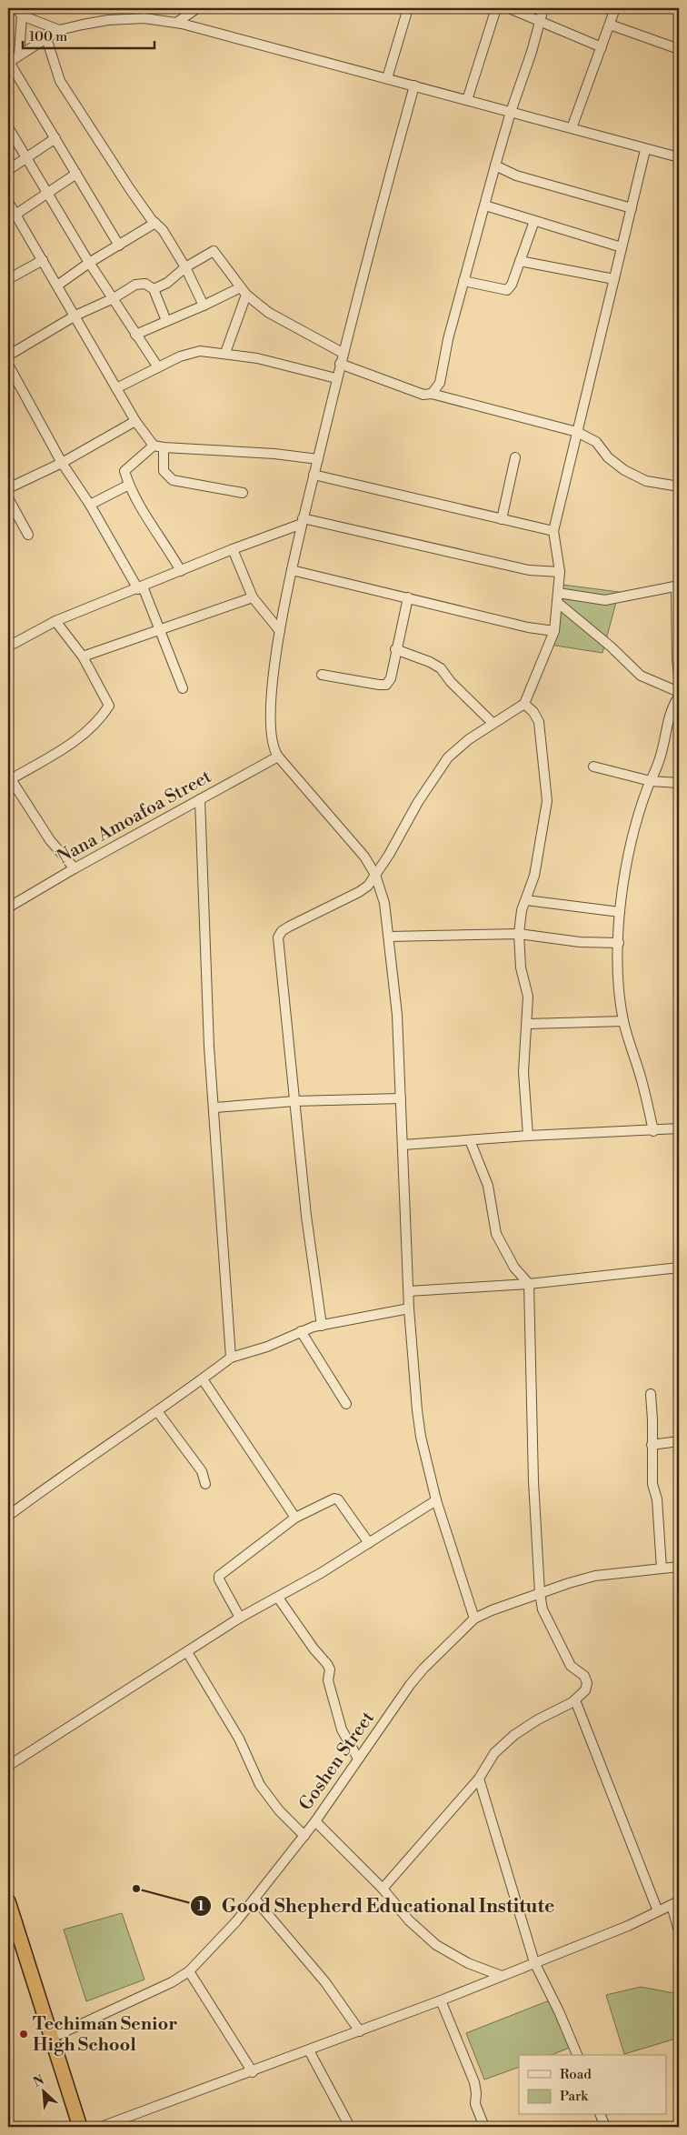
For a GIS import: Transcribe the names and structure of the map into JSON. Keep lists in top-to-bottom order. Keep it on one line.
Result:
{"streets":{"street":["Nana Amoafoa Street","Goshen Street"]},"places":["Good Shepherd Educational Institute","Techiman Senior High School"],"legend":["Road","Park"],"scale_bar":"100 m","north":"top left"}
